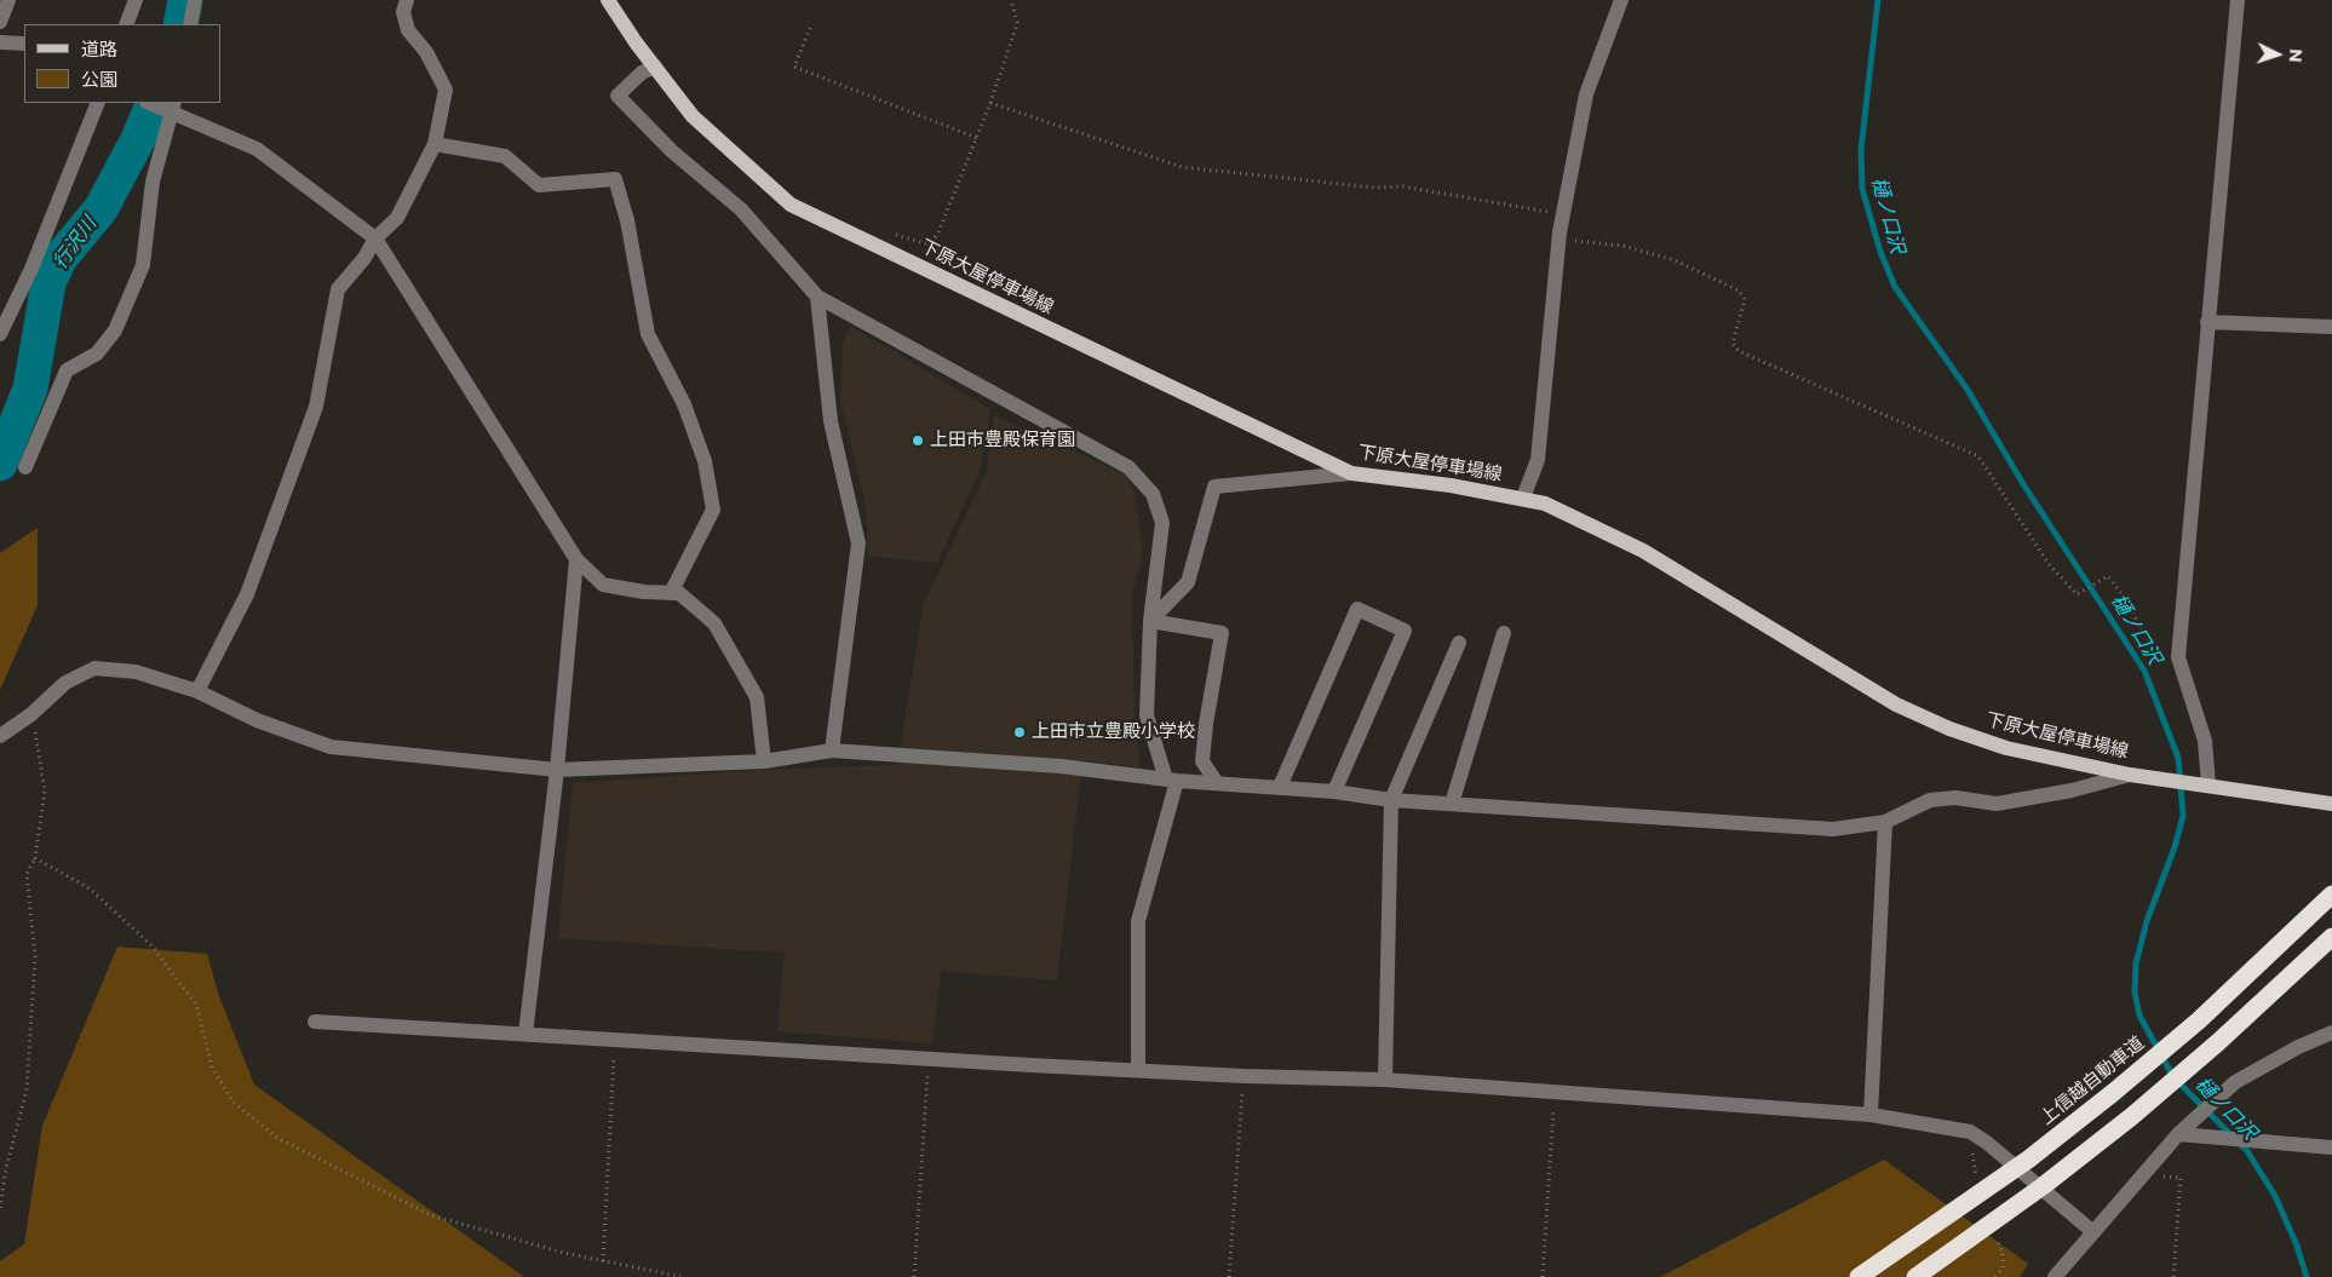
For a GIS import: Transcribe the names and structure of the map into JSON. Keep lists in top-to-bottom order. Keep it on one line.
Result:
{"streets":{"highway":["上信越自動車道"],"main road":["下原大屋停車場線"]},"water":["樋ノ口沢","行沢川"],"places":["上田市豊殿保育園","上田市立豊殿小学校"],"legend":["道路","公園"],"north":"right"}
